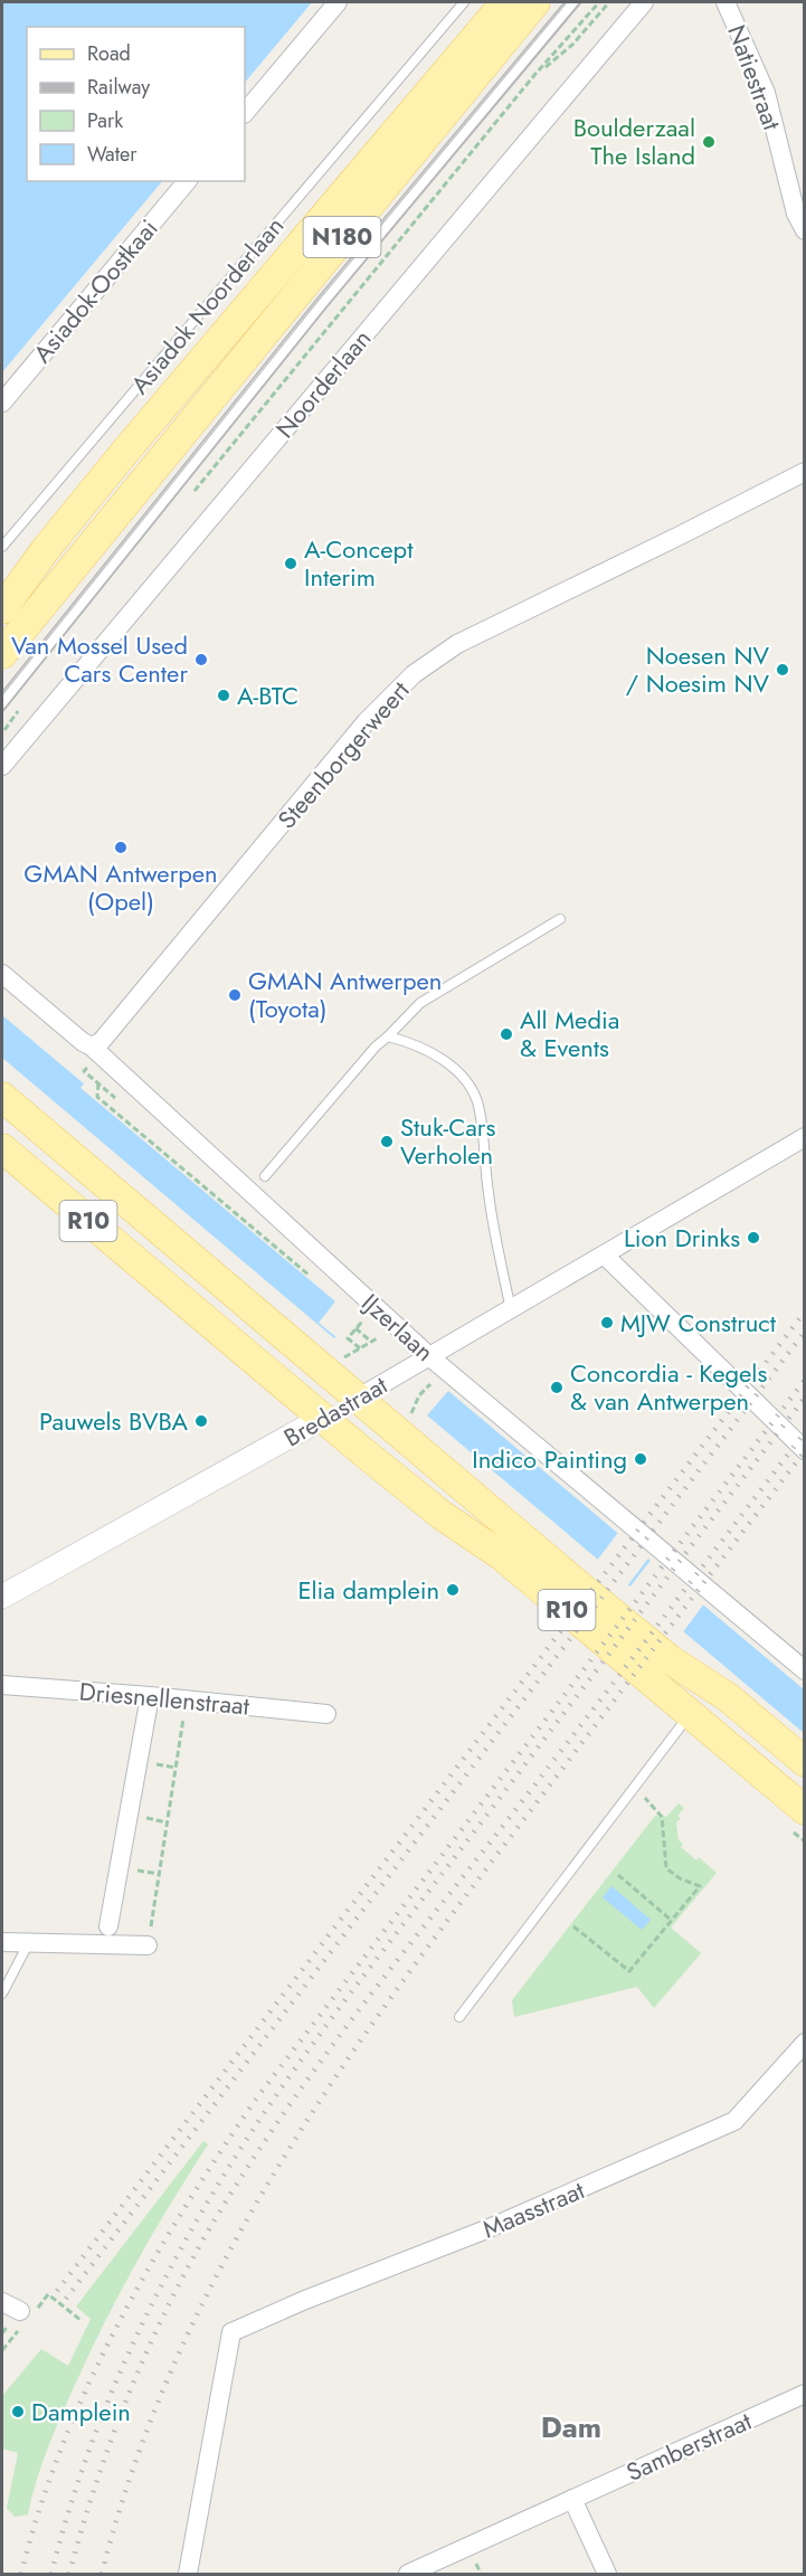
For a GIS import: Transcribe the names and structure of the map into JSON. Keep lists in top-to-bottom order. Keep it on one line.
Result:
{"streets":{"main road":["N180","R10","Bredastraat"],"street":["Natiestraat","Asiadok-Oostkaai","Noorderlaan","Steenborgerweert","IJzerlaan","Driesnellenstraat","Maasstraat","Samberstraat"],"lane":["Asiadok Noorderlaan"]},"crossings":[["Steenborgerweert","IJzerlaan"],["R10","Bredastraat"],["IJzerlaan","Bredastraat"]],"districts":["Dam"],"places":["Boulderzaal The Island","A-Concept Interim","Van Mossel Used Cars Center","Noesen NV / Noesim NV","A-BTC","GMAN Antwerpen (Opel)","GMAN Antwerpen (Toyota)","All Media & Events","Stuk-Cars Verholen","Lion Drinks","MJW Construct","Concordia - Kegels & van Antwerpen","Pauwels BVBA","Indico Painting","Elia damplein","Damplein"],"legend":["Road","Railway","Park","Water"]}
